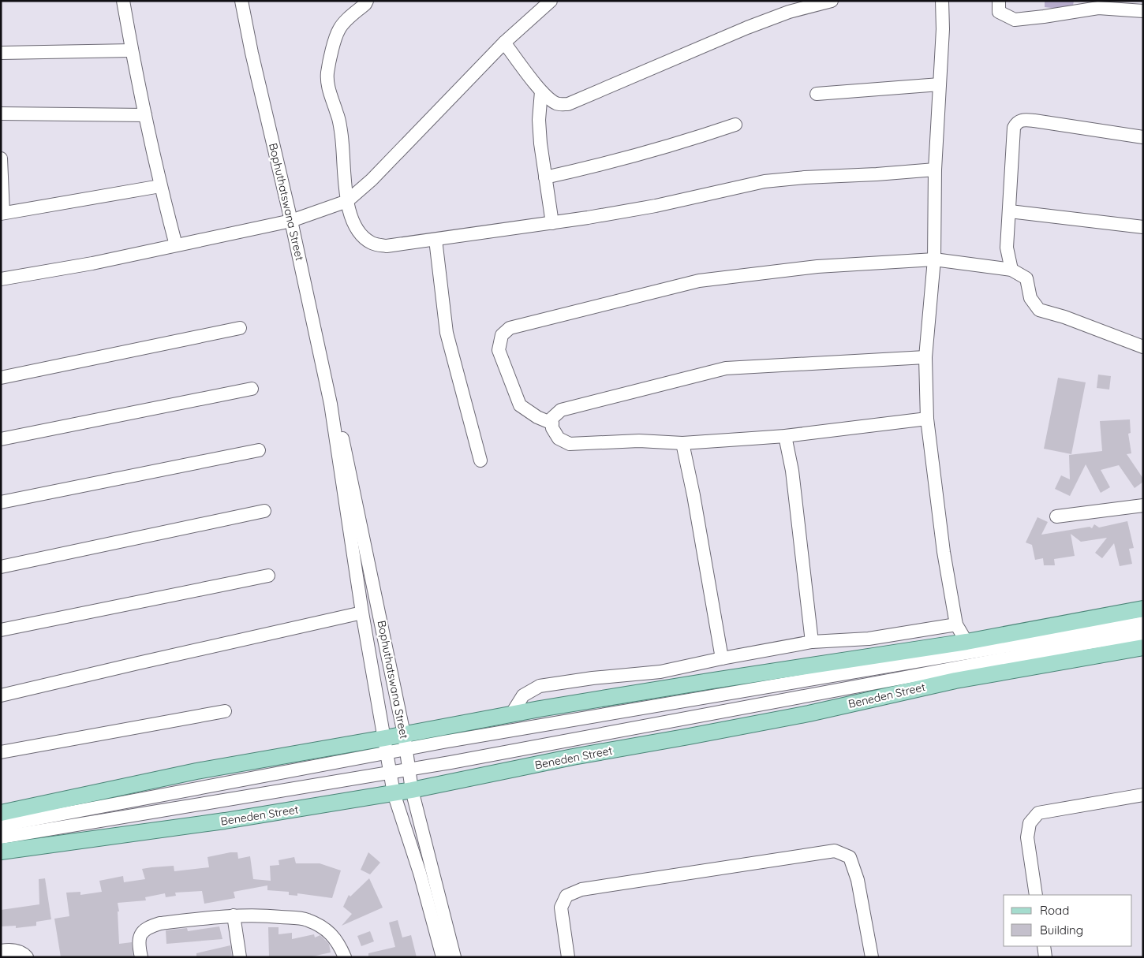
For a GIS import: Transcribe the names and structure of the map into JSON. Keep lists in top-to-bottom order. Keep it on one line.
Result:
{"streets":{"main road":["Beneden Street"],"street":["Bophuthatswana Street"]},"crossings":[["Bophuthatswana Street","Beneden Street"]],"legend":["Road","Building"]}
